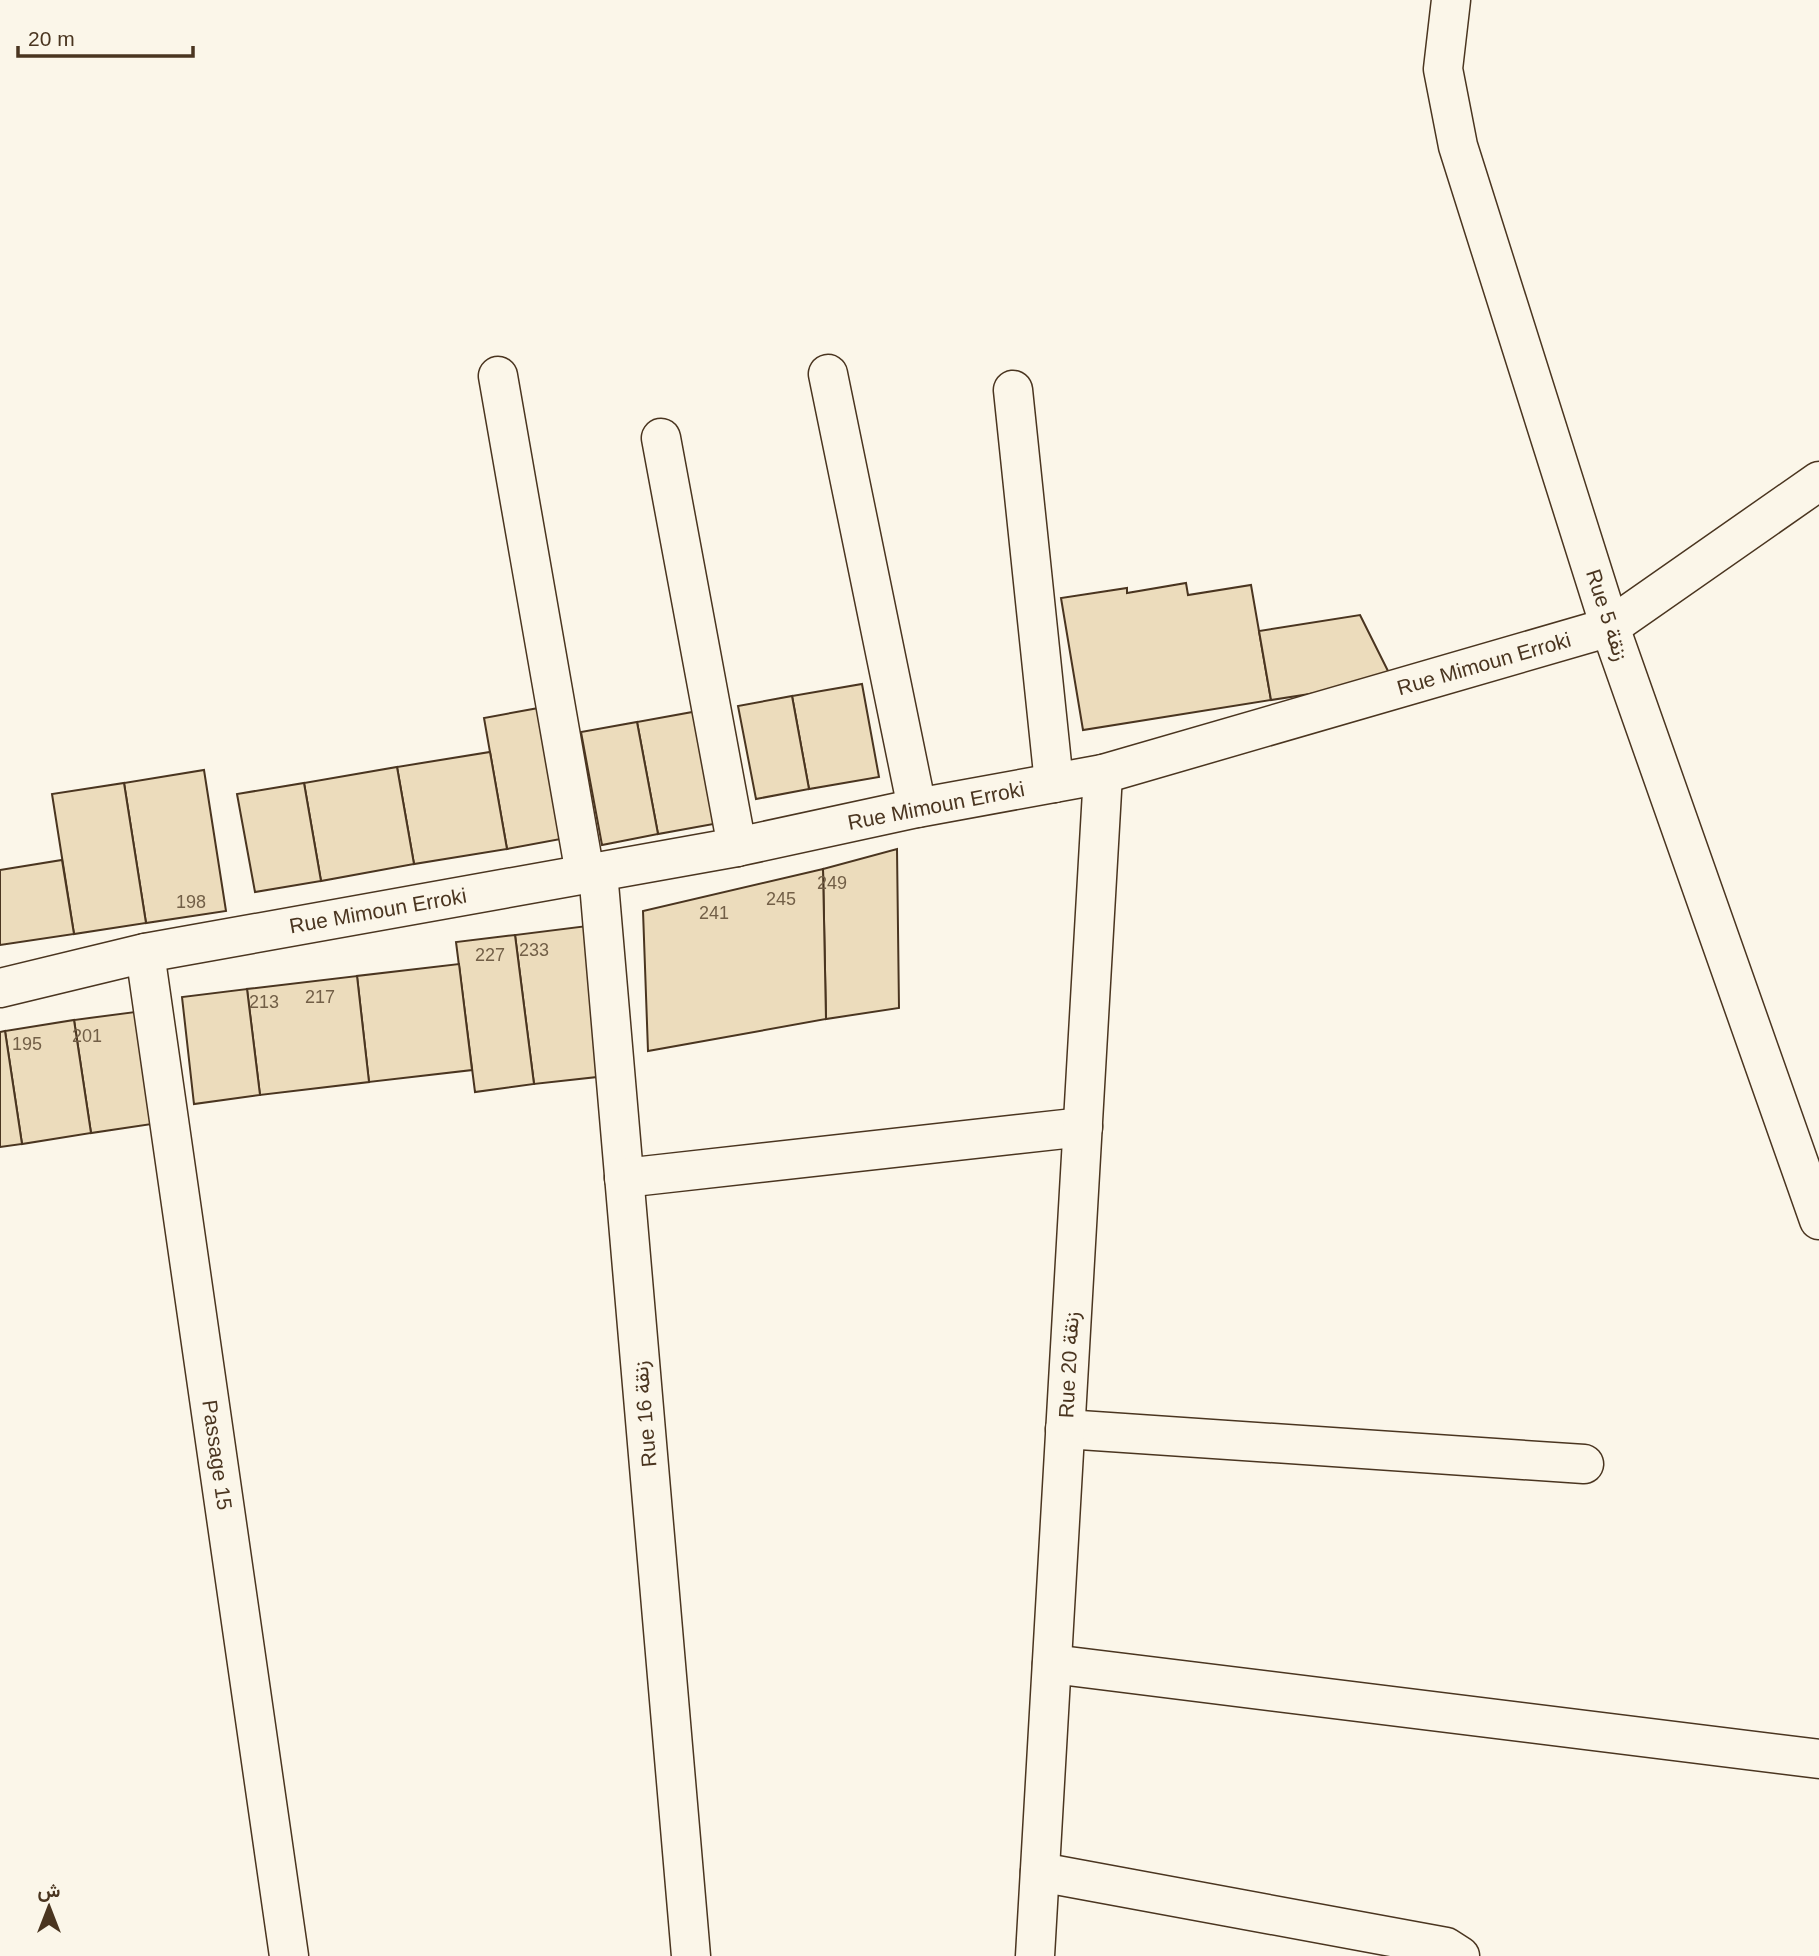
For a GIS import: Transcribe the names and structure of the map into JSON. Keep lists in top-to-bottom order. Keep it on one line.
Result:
{"streets":{"street":["Rue 5 زنقة","Rue Mimoun Erroki","Rue 20 زنقة","Rue 16 زنقة","Passage 15"]},"crossings":[["Rue 5 زنقة","Rue Mimoun Erroki"],["Rue Mimoun Erroki","Rue 20 زنقة"],["Rue Mimoun Erroki","Rue 16 زنقة"],["Rue Mimoun Erroki","Passage 15"]],"house_numbers":["249","245","198","241","233","227","217","213","201","195"],"scale_bar":"20 m","north":"top"}
